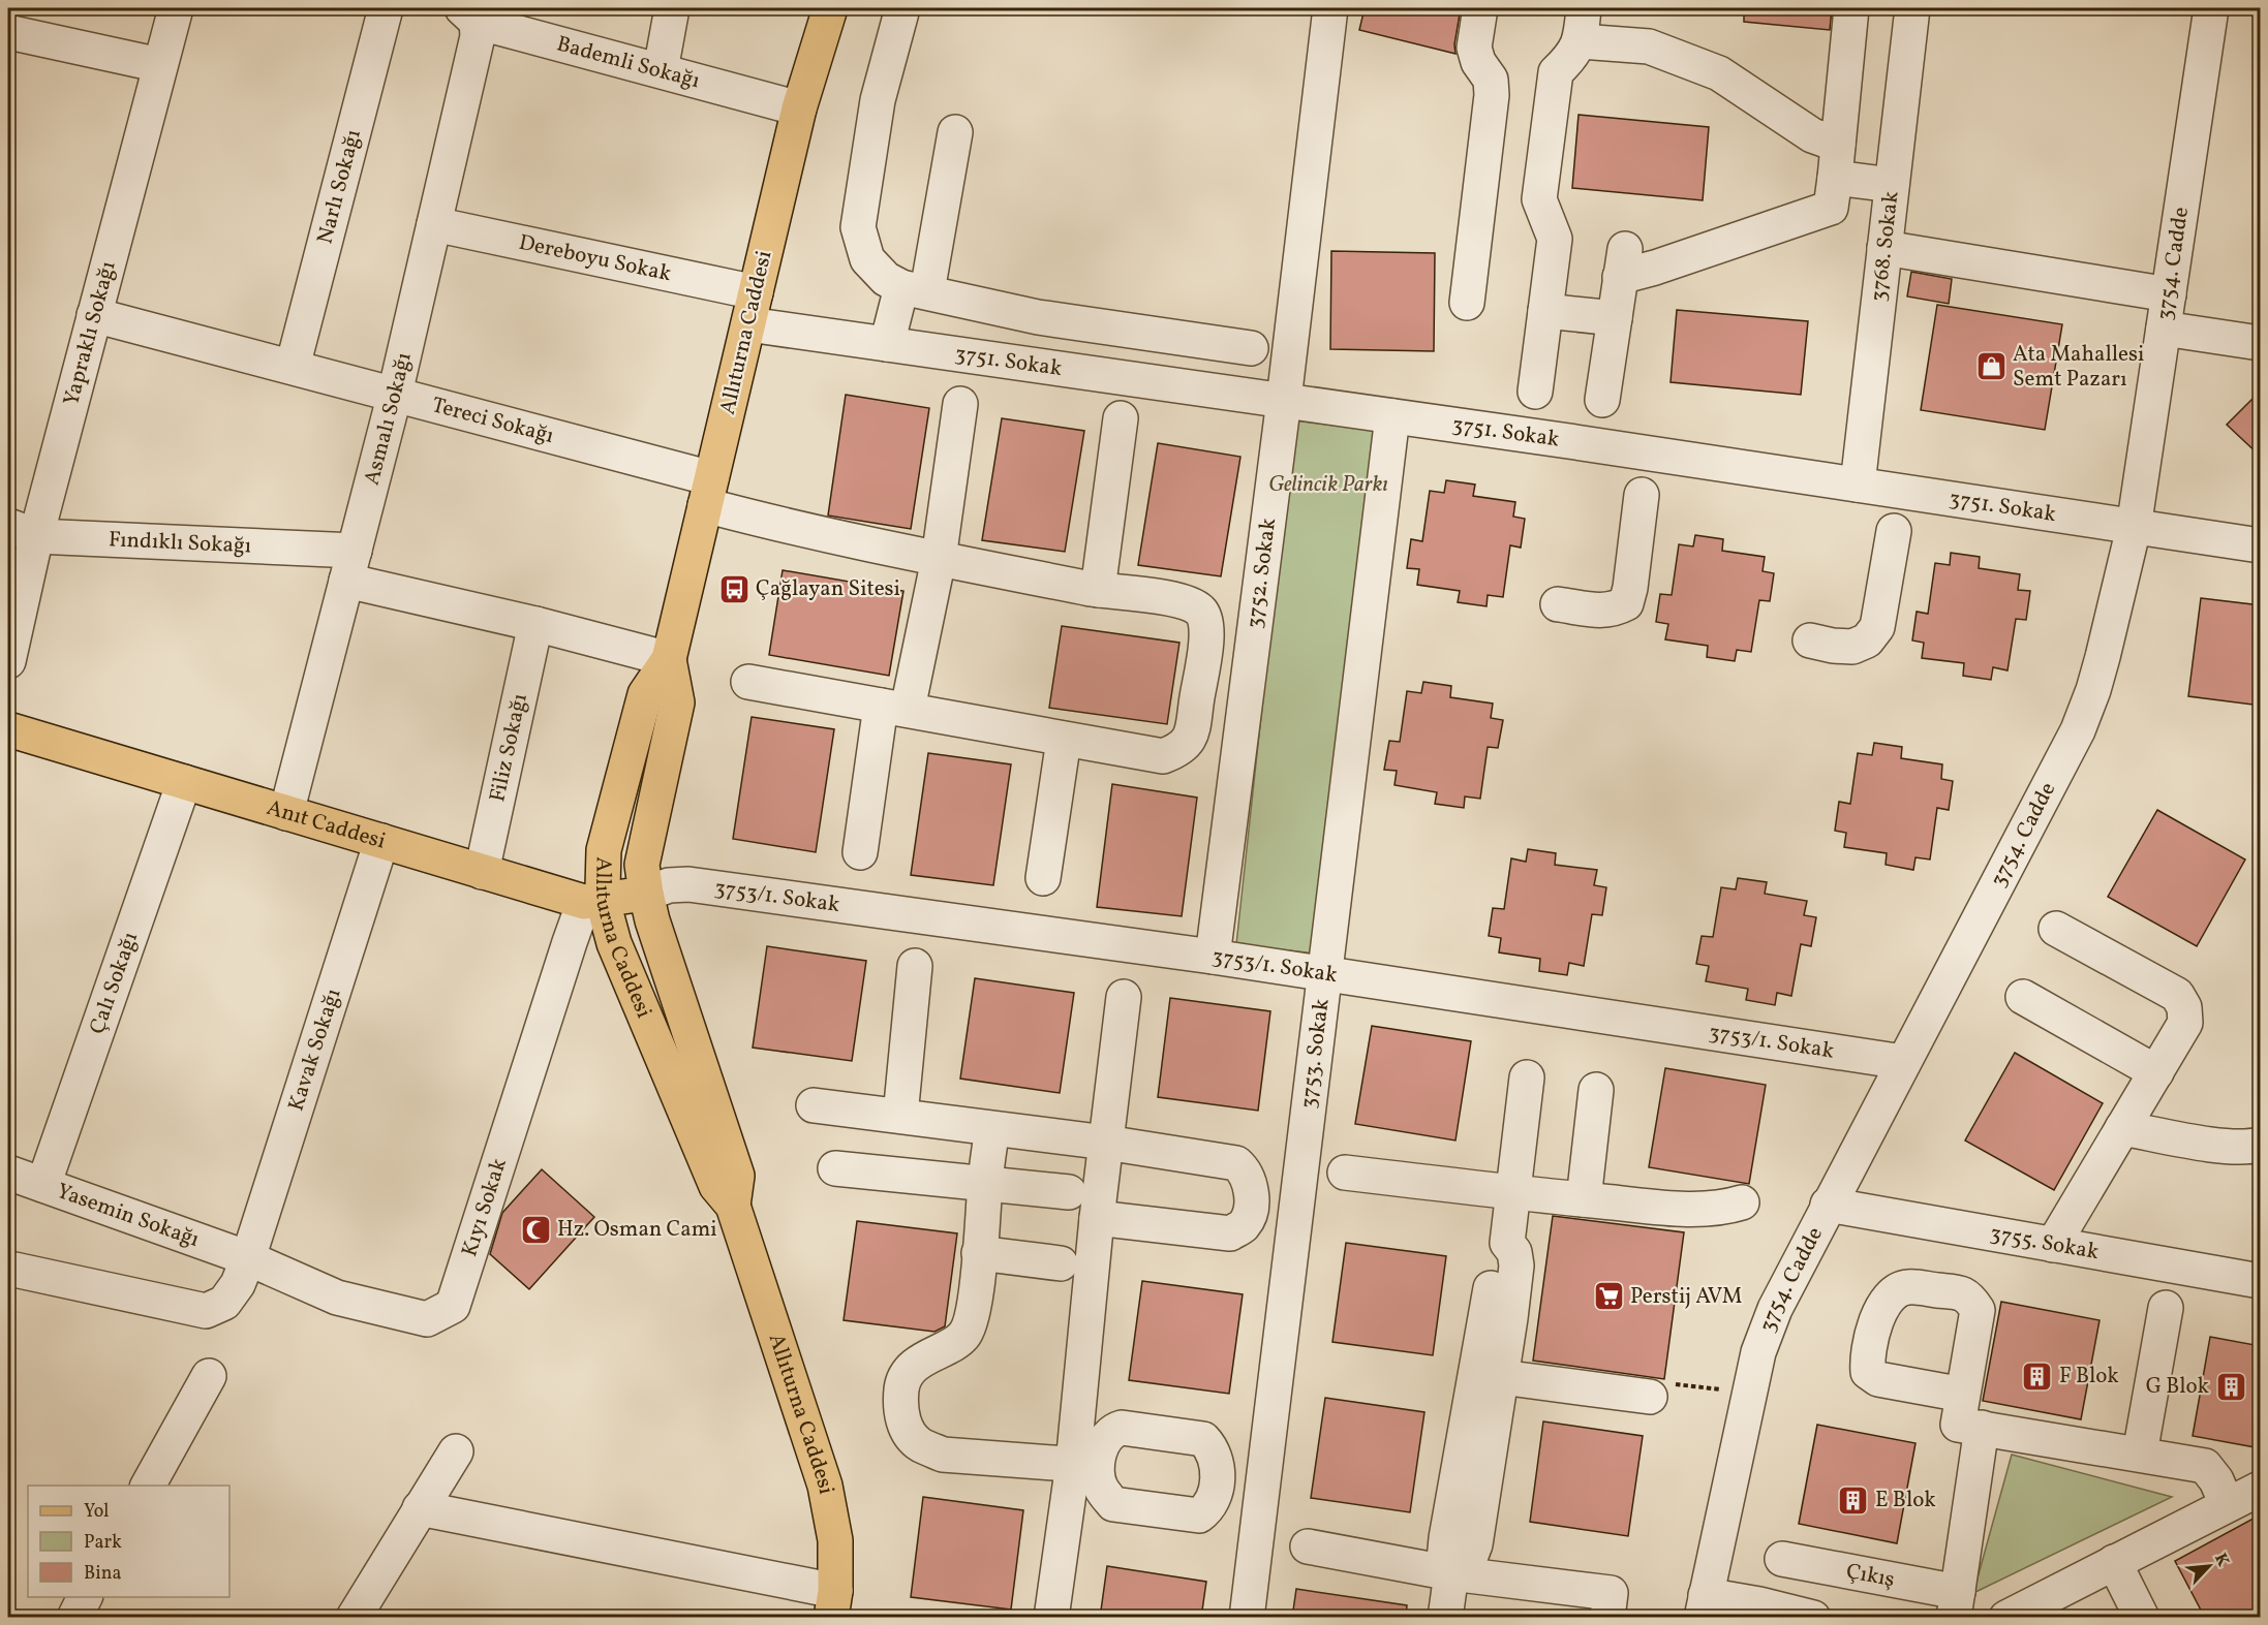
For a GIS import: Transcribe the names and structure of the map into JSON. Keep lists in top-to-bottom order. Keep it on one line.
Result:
{"streets":{"main road":["Allıturna Caddesi","Anıt Caddesi"],"street":["Bademli Sokağı","Narlı Sokağı","3768. Sokak","Dereboyu Sokak","3754. Cadde","Yapraklı Sokağı","3751. Sokak","Asmalı Sokağı","Tereci Sokağı","Fındıklı Sokağı","3752. Sokak","Filiz Sokağı","3753/1. Sokak","Çalı Sokağı","Kavak Sokağı","3753. Sokak","Kıyı Sokak","Yasemin Sokağı","3755. Sokak","Çıkış"]},"crossings":[["Bademli Sokağı","Allıturna Caddesi"],["Bademli Sokağı","Asmalı Sokağı"],["Narlı Sokağı","Tereci Sokağı"],["3768. Sokak","3751. Sokak"],["Dereboyu Sokak","Allıturna Caddesi"],["Dereboyu Sokak","3751. Sokak"],["Dereboyu Sokak","Asmalı Sokağı"],["3754. Cadde","3751. Sokak"],["3754. Cadde","3753/1. Sokak"],["3754. Cadde","3755. Sokak"],["Allıturna Caddesi","3751. Sokak"],["Allıturna Caddesi","Tereci Sokağı"],["Allıturna Caddesi","Fındıklı Sokağı"],["Allıturna Caddesi","Anıt Caddesi"],["Allıturna Caddesi","3753/1. Sokak"],["Allıturna Caddesi","Kıyı Sokak"],["Yapraklı Sokağı","Tereci Sokağı"],["Yapraklı Sokağı","Fındıklı Sokağı"],["3751. Sokak","3752. Sokak"],["3751. Sokak","3753. Sokak"],["Asmalı Sokağı","Tereci Sokağı"],["Asmalı Sokağı","Fındıklı Sokağı"],["Asmalı Sokağı","Anıt Caddesi"],["Fındıklı Sokağı","Filiz Sokağı"],["3752. Sokak","3753/1. Sokak"],["Filiz Sokağı","Anıt Caddesi"],["Anıt Caddesi","3753/1. Sokak"],["Anıt Caddesi","Çalı Sokağı"],["Anıt Caddesi","Kavak Sokağı"],["Anıt Caddesi","Kıyı Sokak"],["3753/1. Sokak","3753. Sokak"],["Çalı Sokağı","Yasemin Sokağı"],["Kavak Sokağı","Kıyı Sokak"],["Kavak Sokağı","Yasemin Sokağı"],["Kıyı Sokak","Yasemin Sokağı"]],"parks":["Gelincik Parkı"],"places":{"shop":["Ata Mahallesi Semt Pazarı"],"bus stop":["Çağlayan Sitesi"],"mosque":["Hz. Osman Cami"],"supermarket":["Perstij AVM"],"building":["F Blok","G Blok","E Blok"]},"legend":["Yol","Park","Bina"],"north":"top right"}
